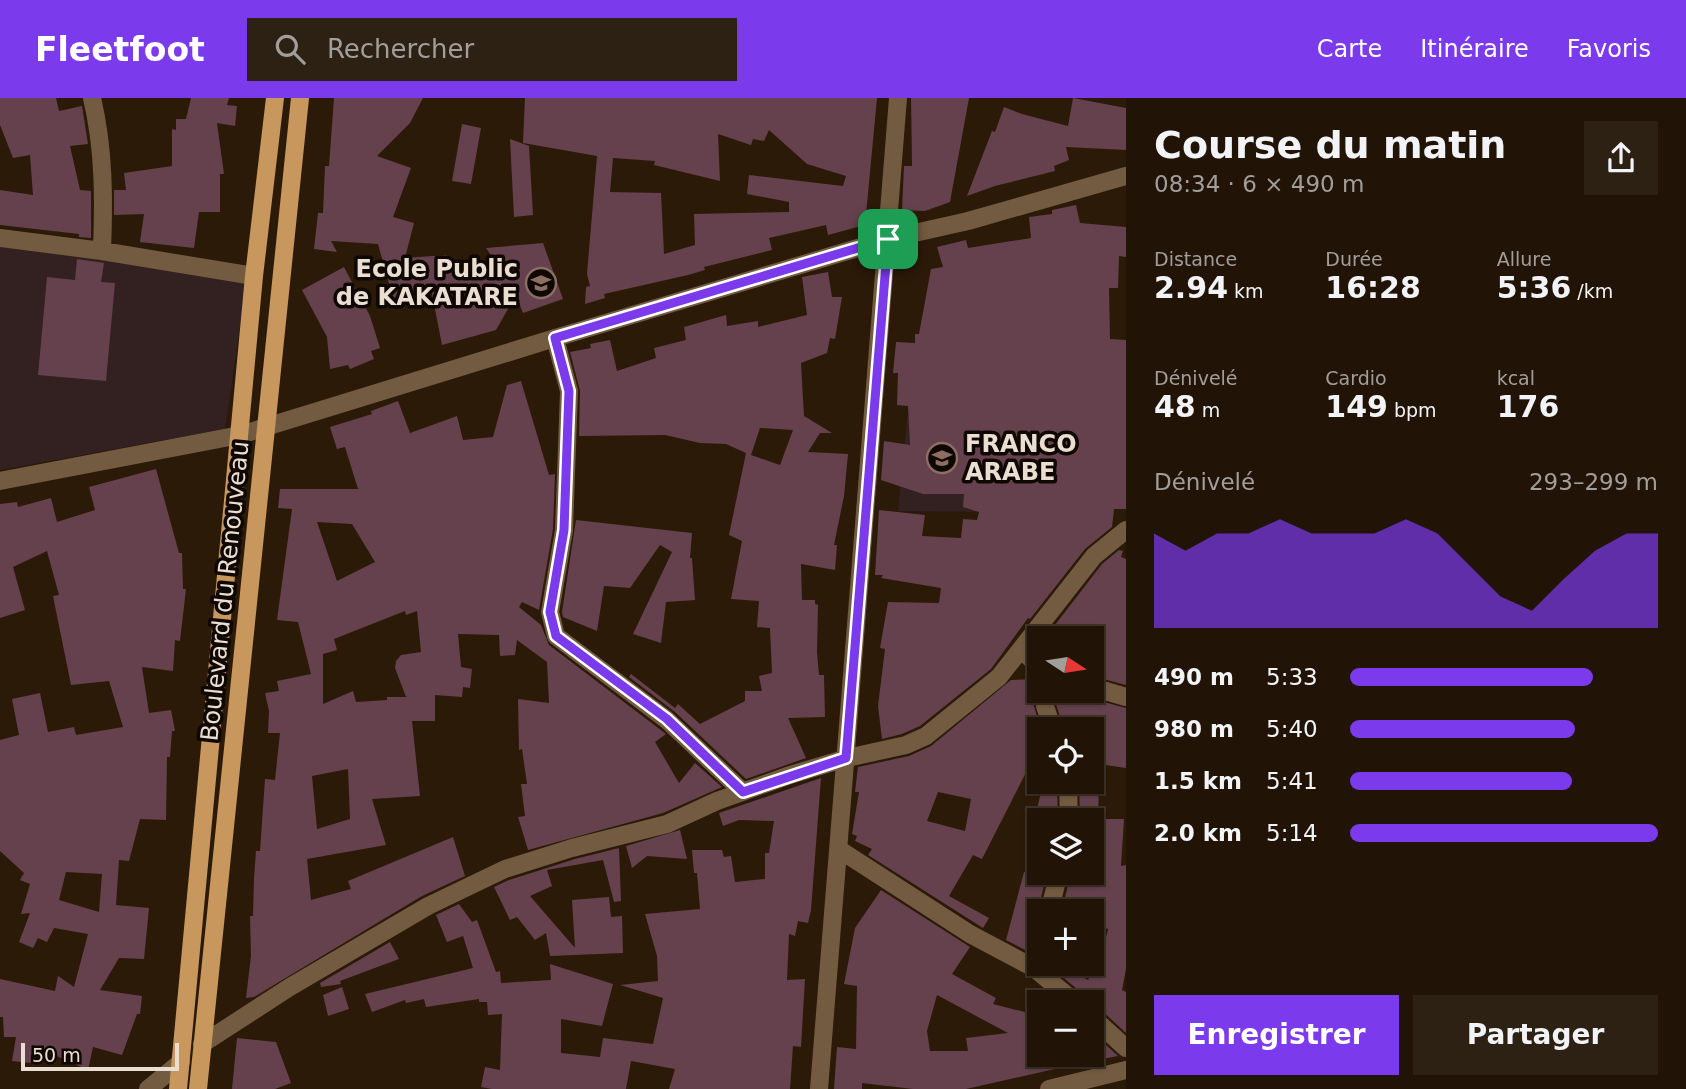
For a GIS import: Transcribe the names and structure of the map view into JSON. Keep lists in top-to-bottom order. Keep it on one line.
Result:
{"streets":{"main road":["Boulevard du Renouveau"]},"places":{"school or university":["Ecole Public de KAKATARE","FRANCO ARABE"]},"scale_bar":"50 m","north":"right","page":{"header":"Fleetfoot","search":"Rechercher","nav":["Carte","Itinéraire","Favoris"],"heading":["Course du matin","08:34 · 6 × 490 m"],"stats":[["Distance","2.94 km"],["Durée","16:28"],["Allure","5:36 /km"],["Dénivelé","48 m"],["Cardio","149 bpm"],["kcal","176"]],"chart":["Dénivelé","293–299 m"],"map_buttons":["+","−"],"list":[{"name":"490 m","note":"5:33"},{"name":"980 m","note":"5:40"},{"name":"1.5 km","note":"5:41"},{"name":"2.0 km","note":"5:14"}],"buttons":["Enregistrer","Partager"],"scale":"50 m"}}
